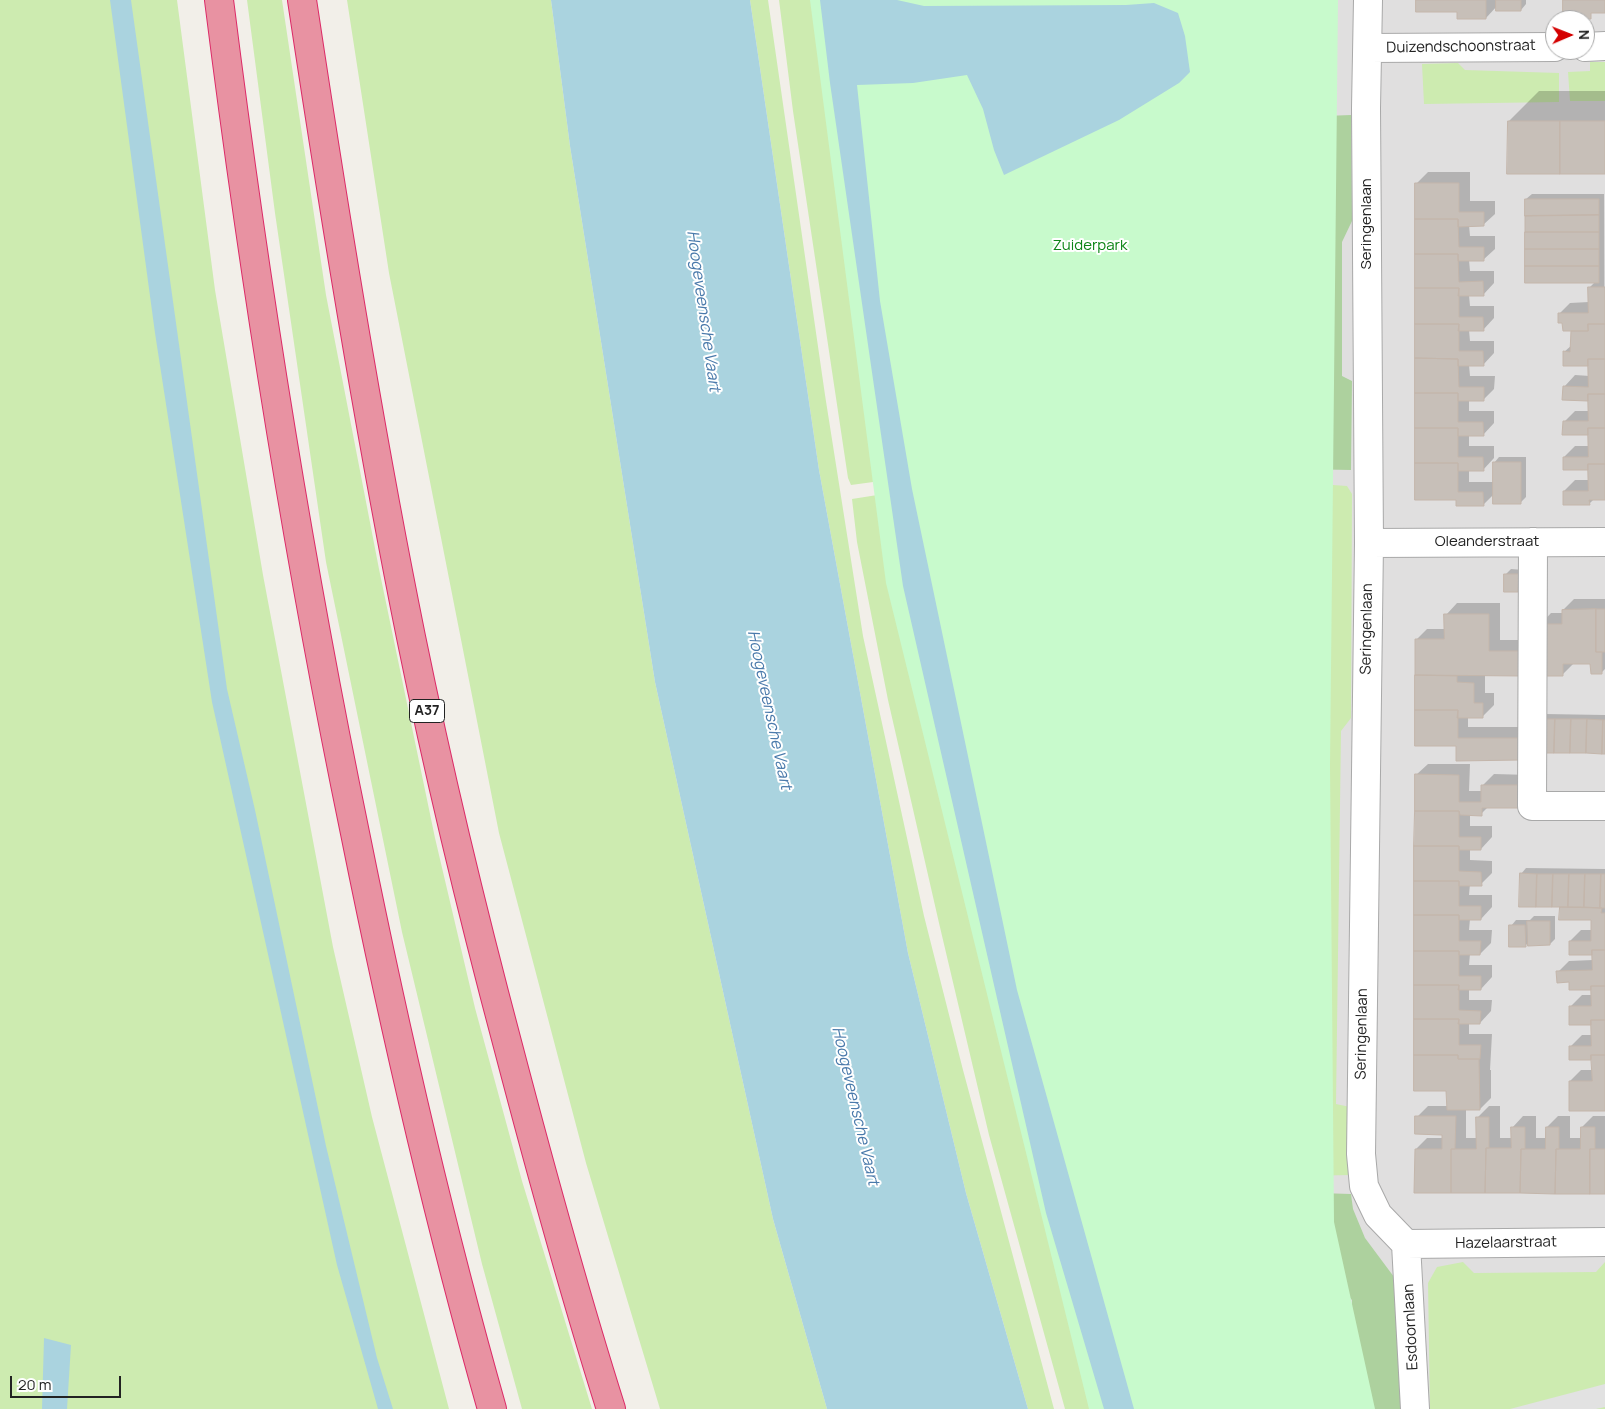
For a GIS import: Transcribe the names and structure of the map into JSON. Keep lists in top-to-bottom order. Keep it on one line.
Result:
{"streets":{"highway":["A37"],"street":["Duizendschoonstraat","Seringenlaan","Oleanderstraat","Hazelaarstraat","Esdoornlaan"]},"crossings":[["Duizendschoonstraat","Seringenlaan"],["Seringenlaan","Oleanderstraat"],["Seringenlaan","Hazelaarstraat"],["Seringenlaan","Esdoornlaan"],["Hazelaarstraat","Esdoornlaan"]],"water":["Hoogeveensche Vaart"],"parks":["Zuiderpark"],"scale_bar":"20 m","north":"right"}
